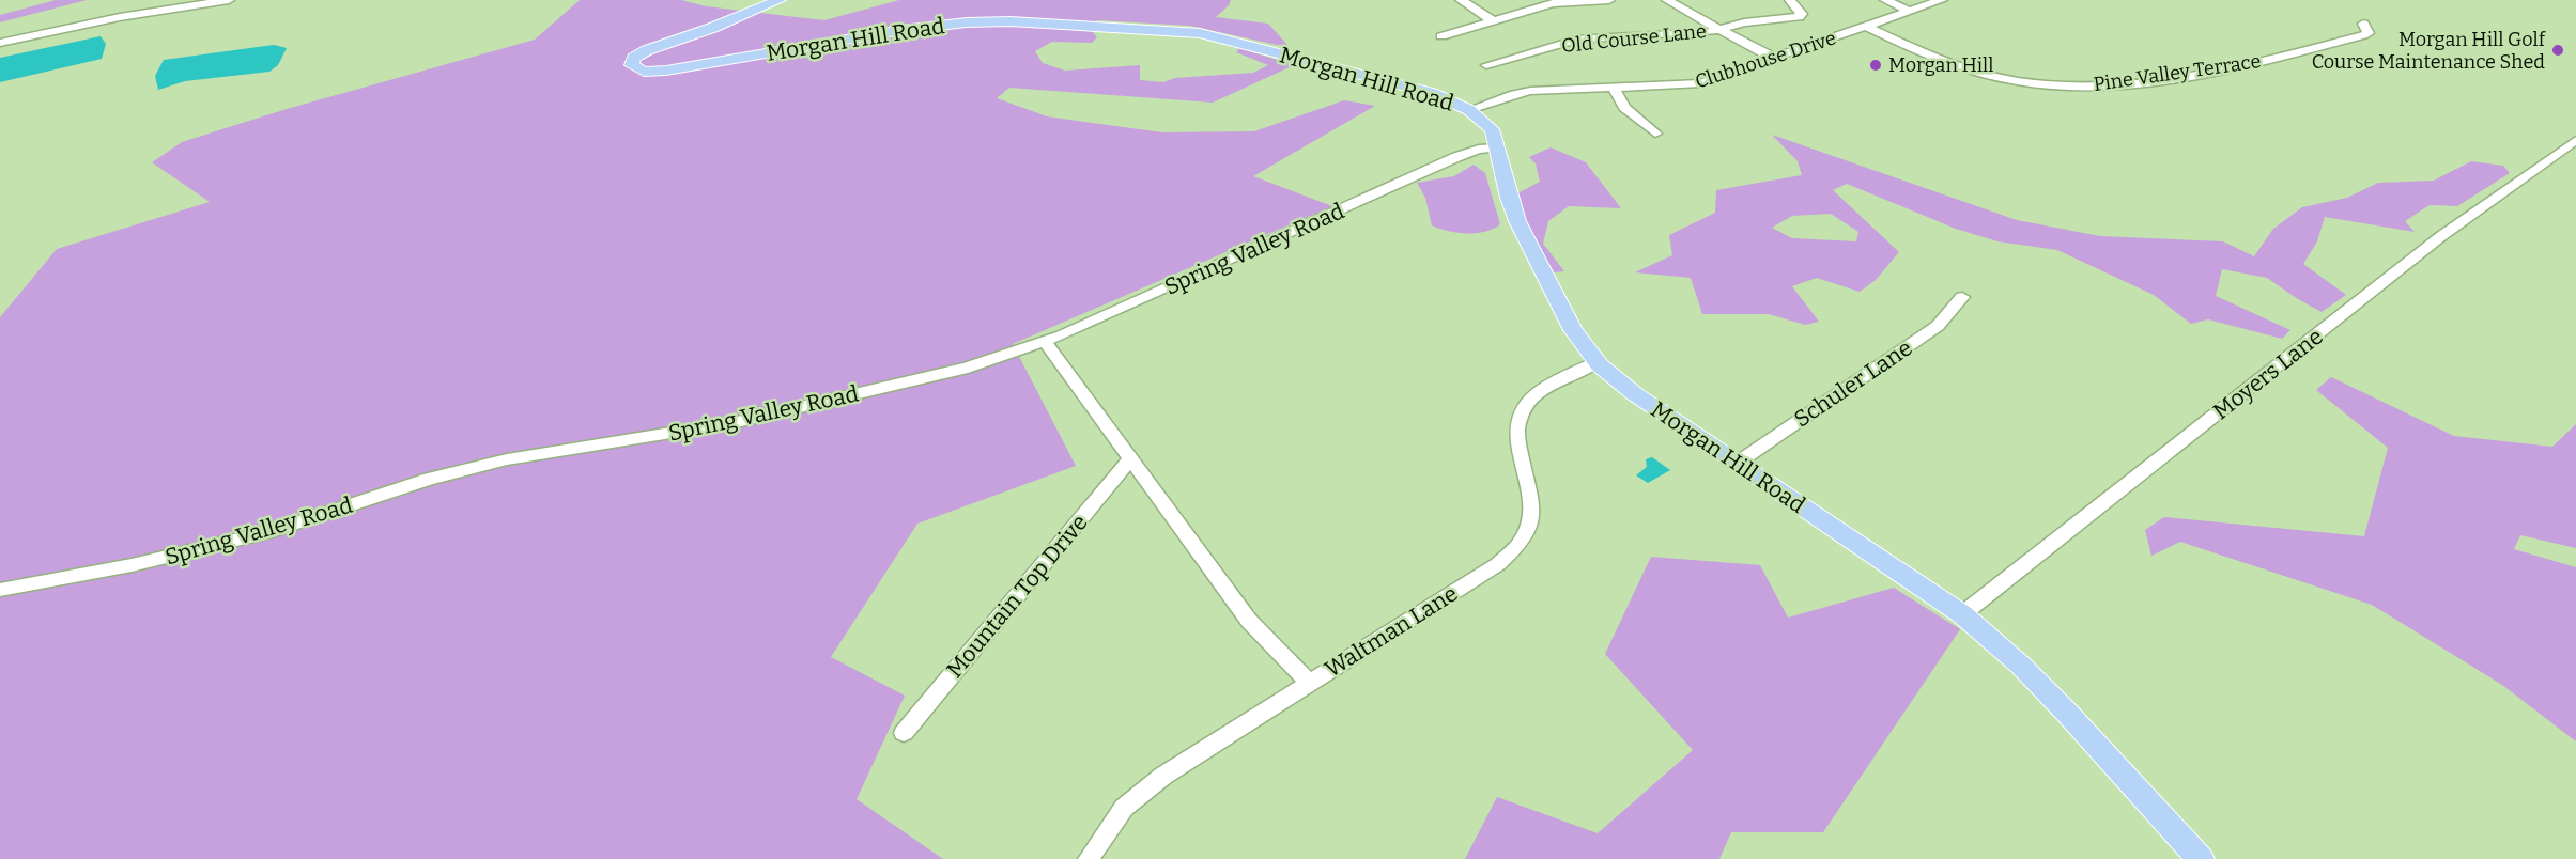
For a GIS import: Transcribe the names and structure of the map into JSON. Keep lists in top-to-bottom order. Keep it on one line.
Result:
{"streets":{"main road":["Morgan Hill Road"],"street":["Old Course Lane","Clubhouse Drive","Pine Valley Terrace","Spring Valley Road","Moyers Lane","Schuler Lane","Mountain Top Drive","Waltman Lane"]},"crossings":[["Morgan Hill Road","Clubhouse Drive"],["Morgan Hill Road","Spring Valley Road"],["Morgan Hill Road","Moyers Lane"],["Morgan Hill Road","Schuler Lane"],["Morgan Hill Road","Waltman Lane"],["Clubhouse Drive","Pine Valley Terrace"]],"places":["Morgan Hill Golf Course Maintenance Shed","Morgan Hill"]}
